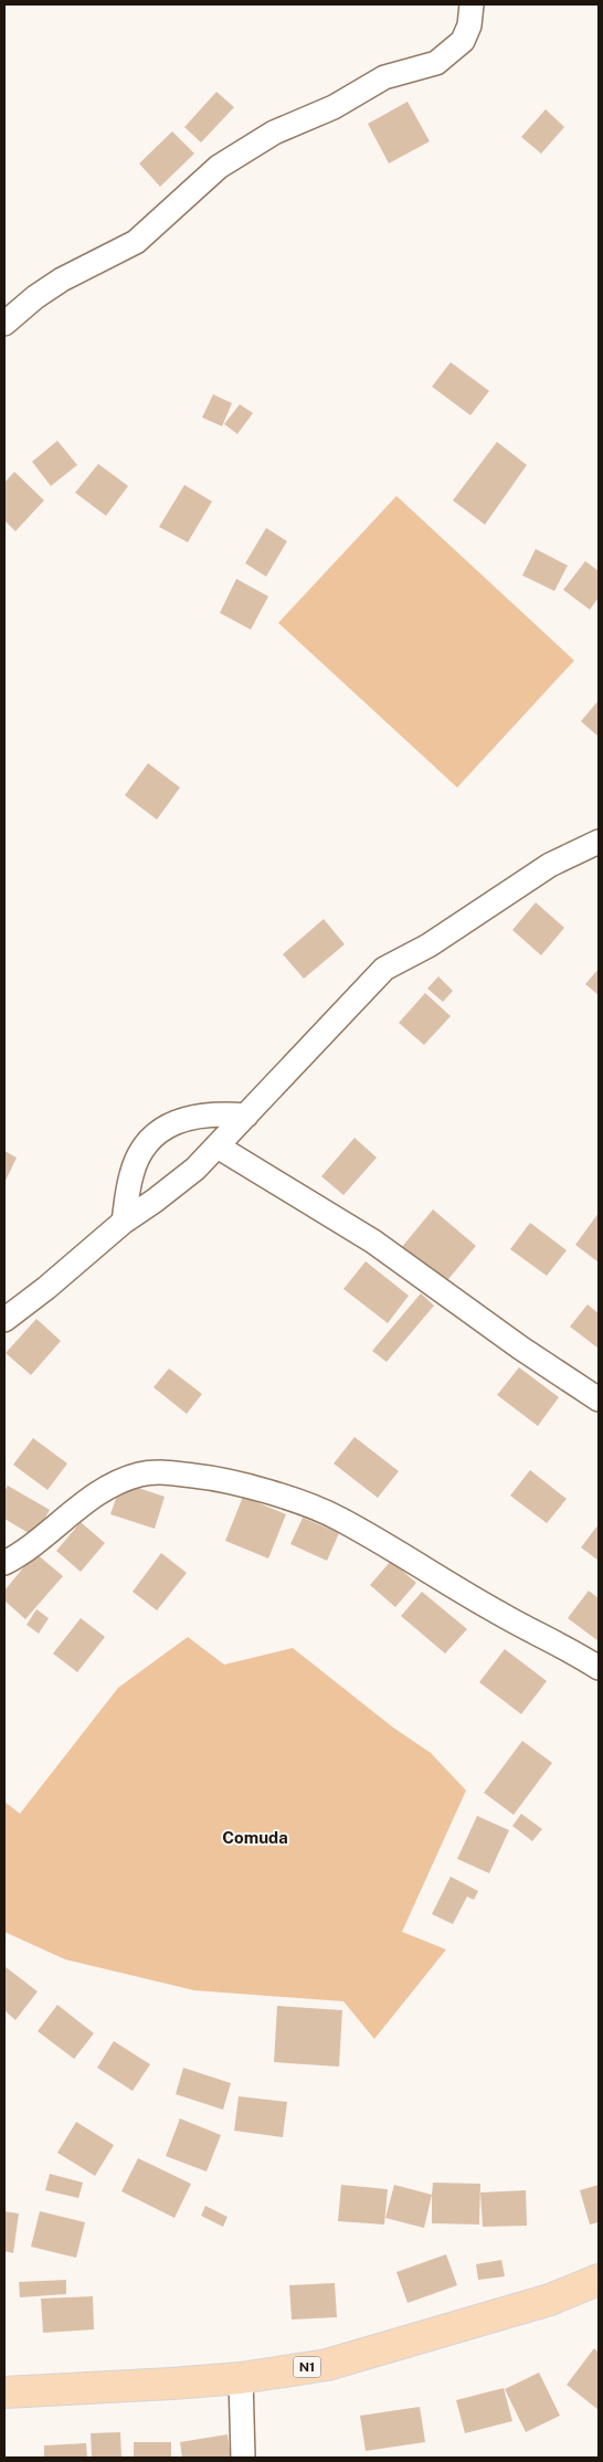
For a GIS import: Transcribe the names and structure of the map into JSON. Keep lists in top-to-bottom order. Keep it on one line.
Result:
{"streets":{"main road":["N1"]},"districts":["Comuda"]}
